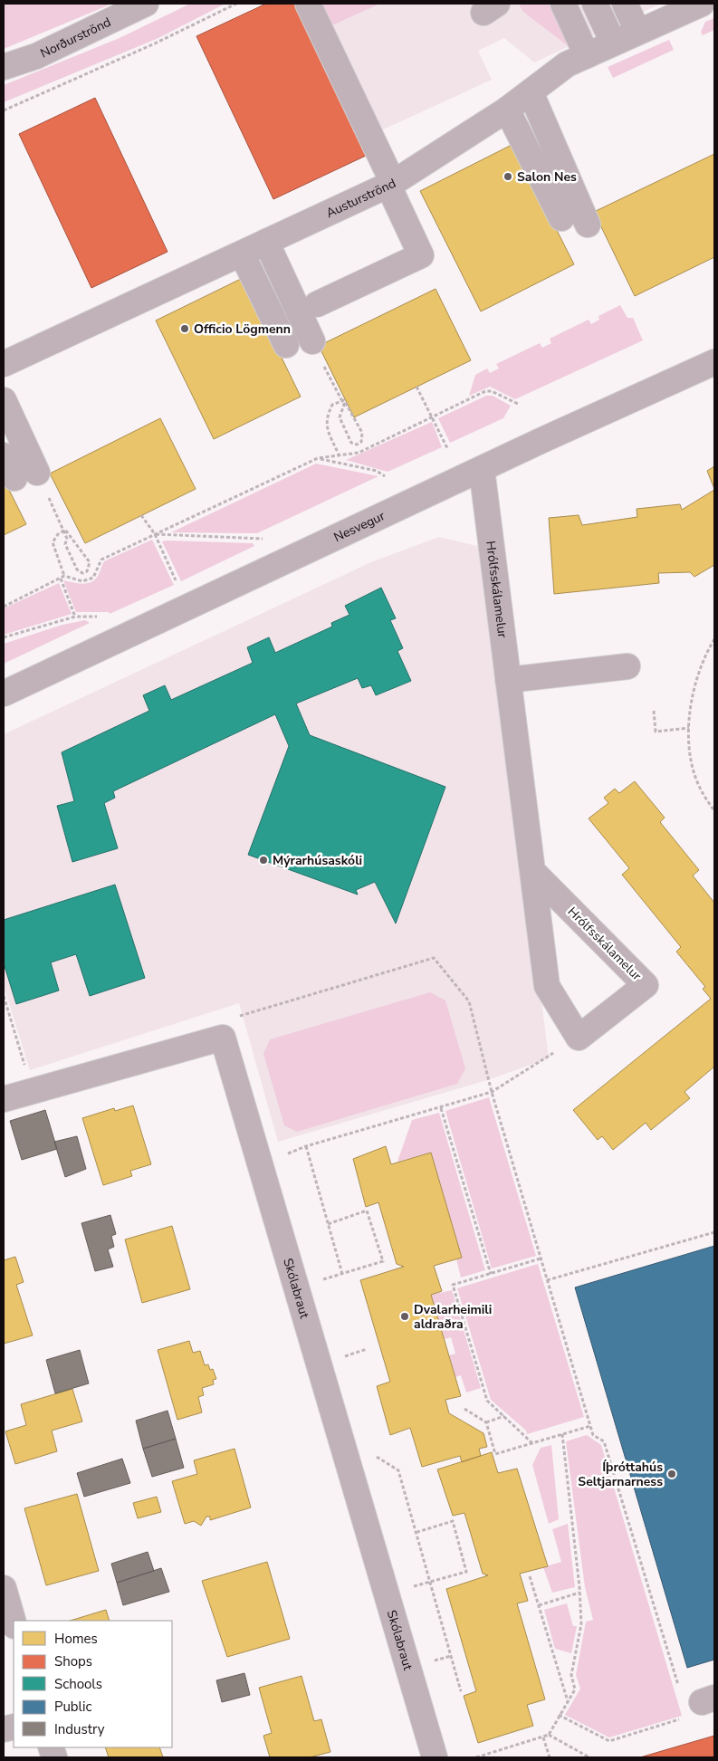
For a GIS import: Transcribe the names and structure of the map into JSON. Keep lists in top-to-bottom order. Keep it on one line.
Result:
{"streets":{"street":["Norðurströnd","Austurströnd","Nesvegur","Hrólfsskálamelur","Skólabraut"]},"crossings":[["Nesvegur","Hrólfsskálamelur"]],"places":["Salon Nes","Officio Lögmenn","Mýrarhúsaskóli","Dvalarheimili aldraðra","Íþróttahús Seltjarnarness"],"legend":["Homes","Shops","Schools","Public","Industry"]}
